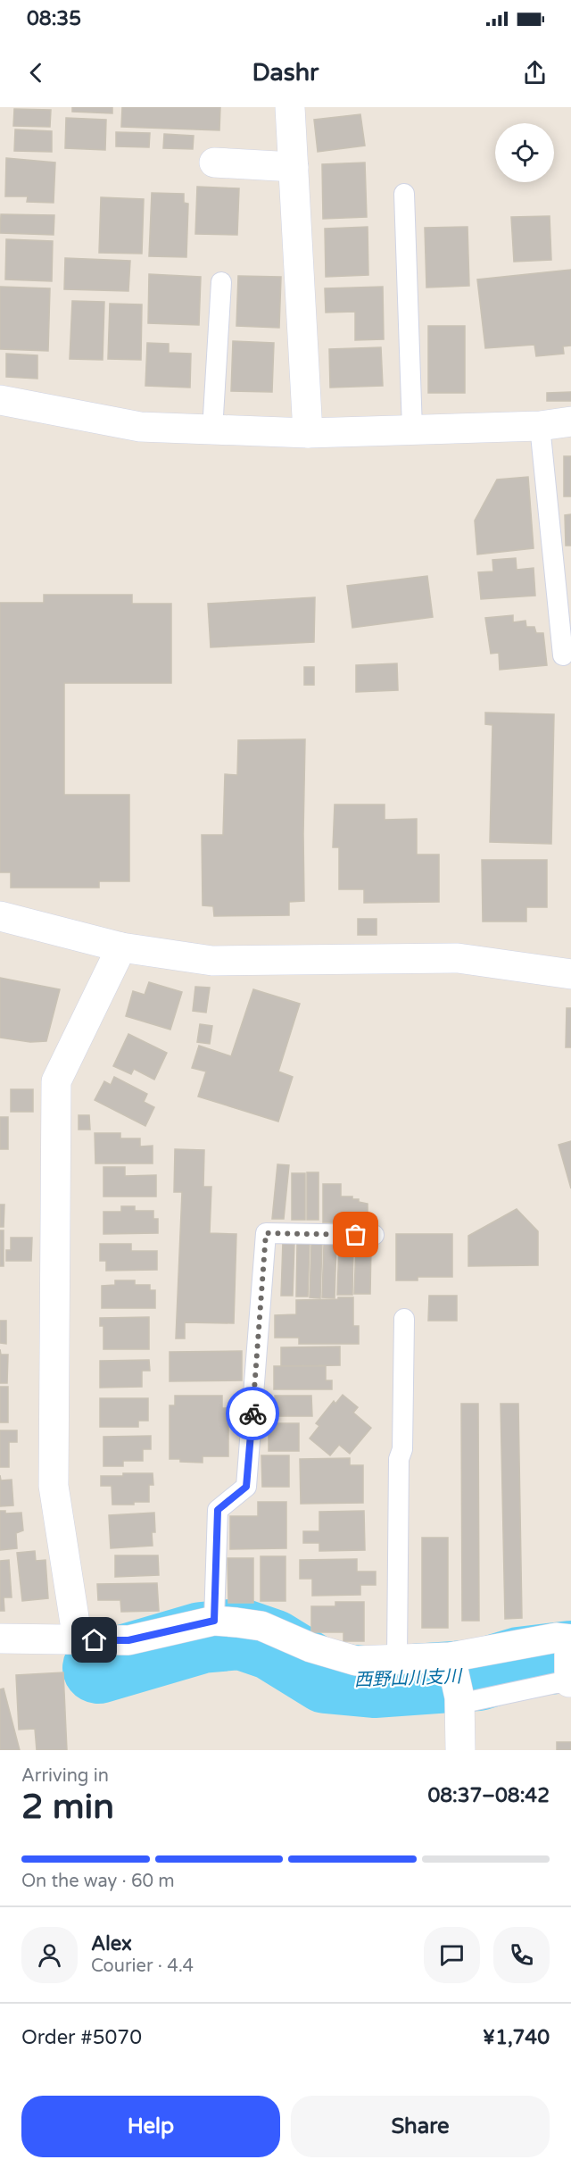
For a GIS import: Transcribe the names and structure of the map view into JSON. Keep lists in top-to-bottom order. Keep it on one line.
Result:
{"water":["西野山川支川"],"page":{"status":"08:35","header":"Dashr","heading":["2 min","Arriving in","08:37–08:42"],"panel":["Alex","Courier · 4.4","Order #5070","¥1,740"],"bar":"On the way · 60 m","buttons":["Help","Share"]}}
